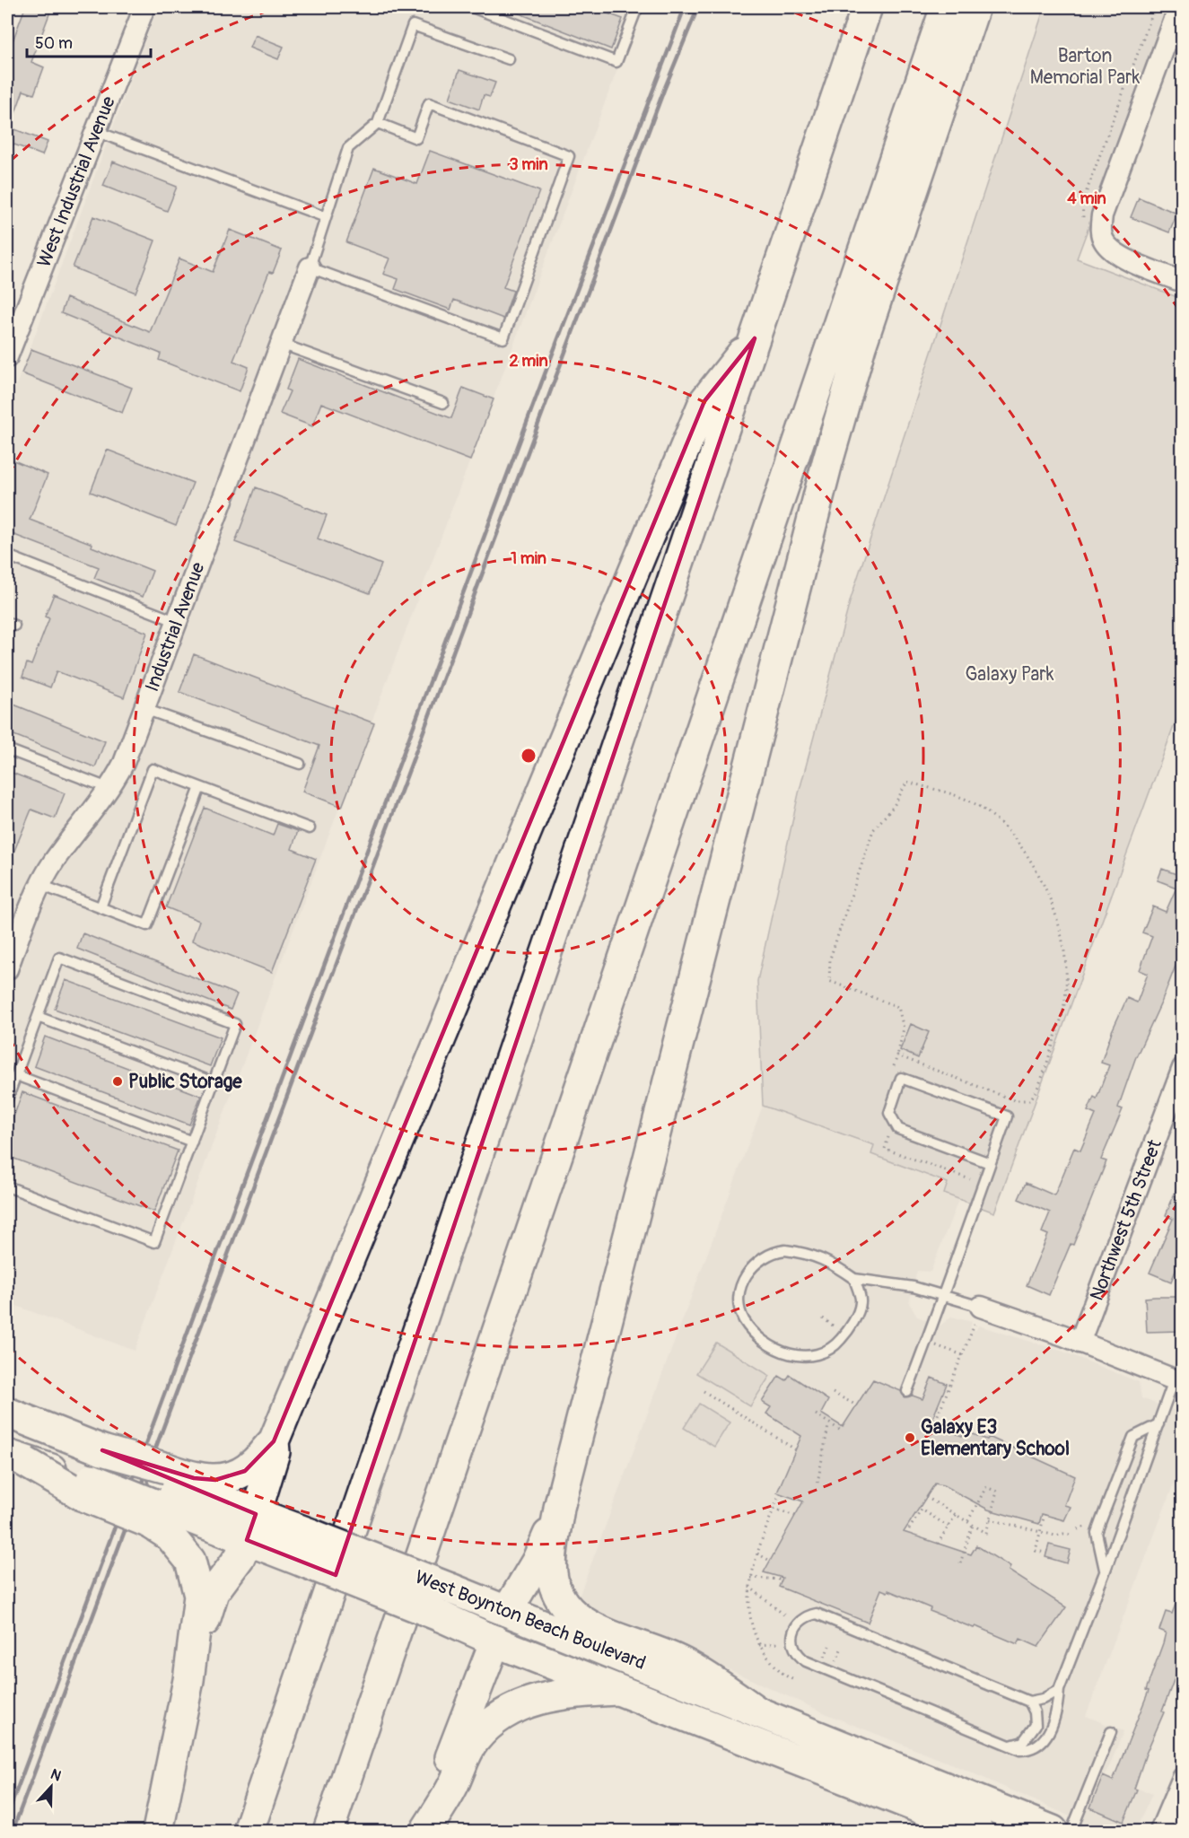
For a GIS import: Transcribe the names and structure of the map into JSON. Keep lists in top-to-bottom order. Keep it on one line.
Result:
{"streets":{"main road":["West Boynton Beach Boulevard"],"street":["West Industrial Avenue","Industrial Avenue","Northwest 5th Street"]},"parks":["Barton Memorial Park","Galaxy Park"],"places":["Public Storage","Galaxy E3 Elementary School"],"scale_bar":"50 m","north":"top","rings":["3 min","4 min","2 min","1 min"]}
